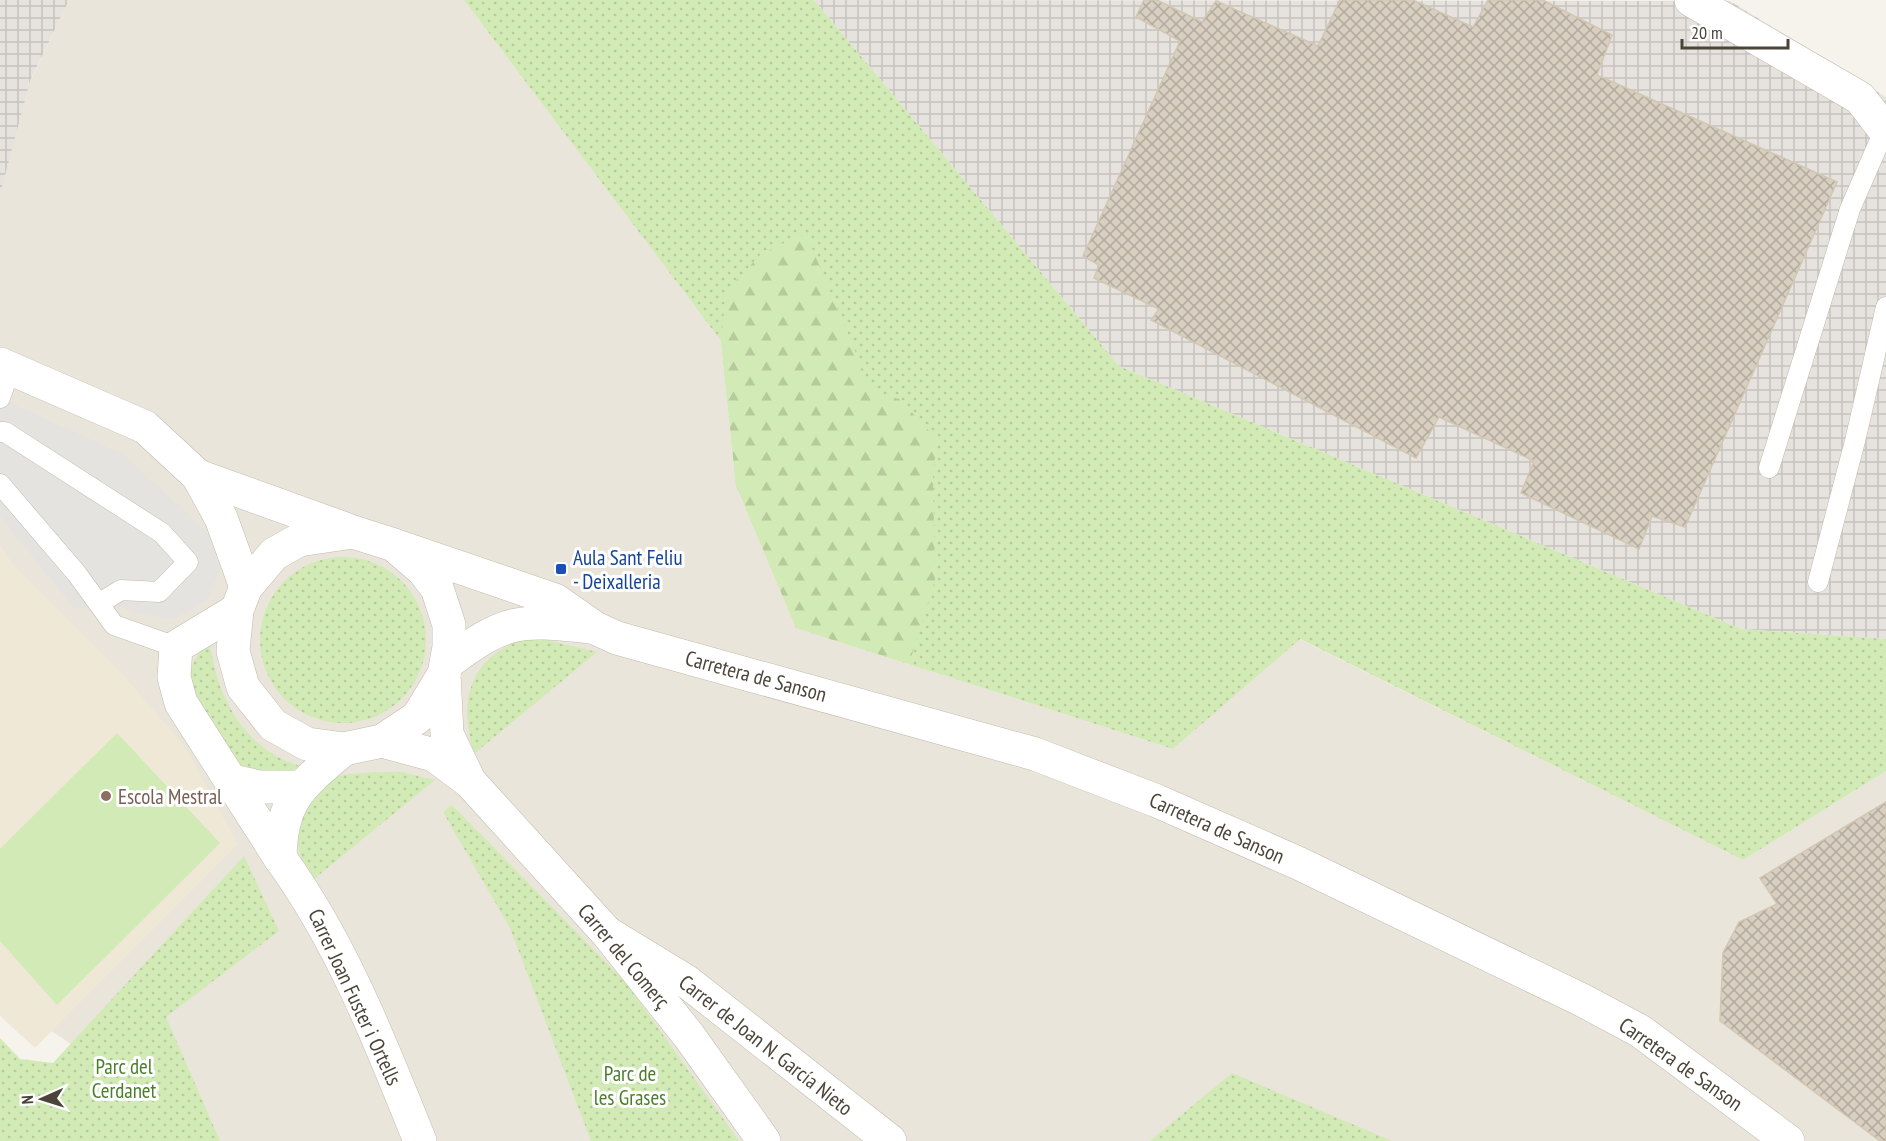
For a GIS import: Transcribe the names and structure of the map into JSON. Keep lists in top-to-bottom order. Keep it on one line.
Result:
{"streets":{"street":["Carretera de Sanson","Carrer del Comerç","Carrer Joan Fuster i Ortells","Carrer de Joan N. García Nieto"]},"crossings":[["Carrer del Comerç","Carrer de Joan N. García Nieto"]],"parks":["Parc del Cerdanet","Parc de les Grases"],"places":{"transit":["Aula Sant Feliu - Deixalleria"],"other":["Escola Mestral"]},"scale_bar":"20 m","north":"left"}
